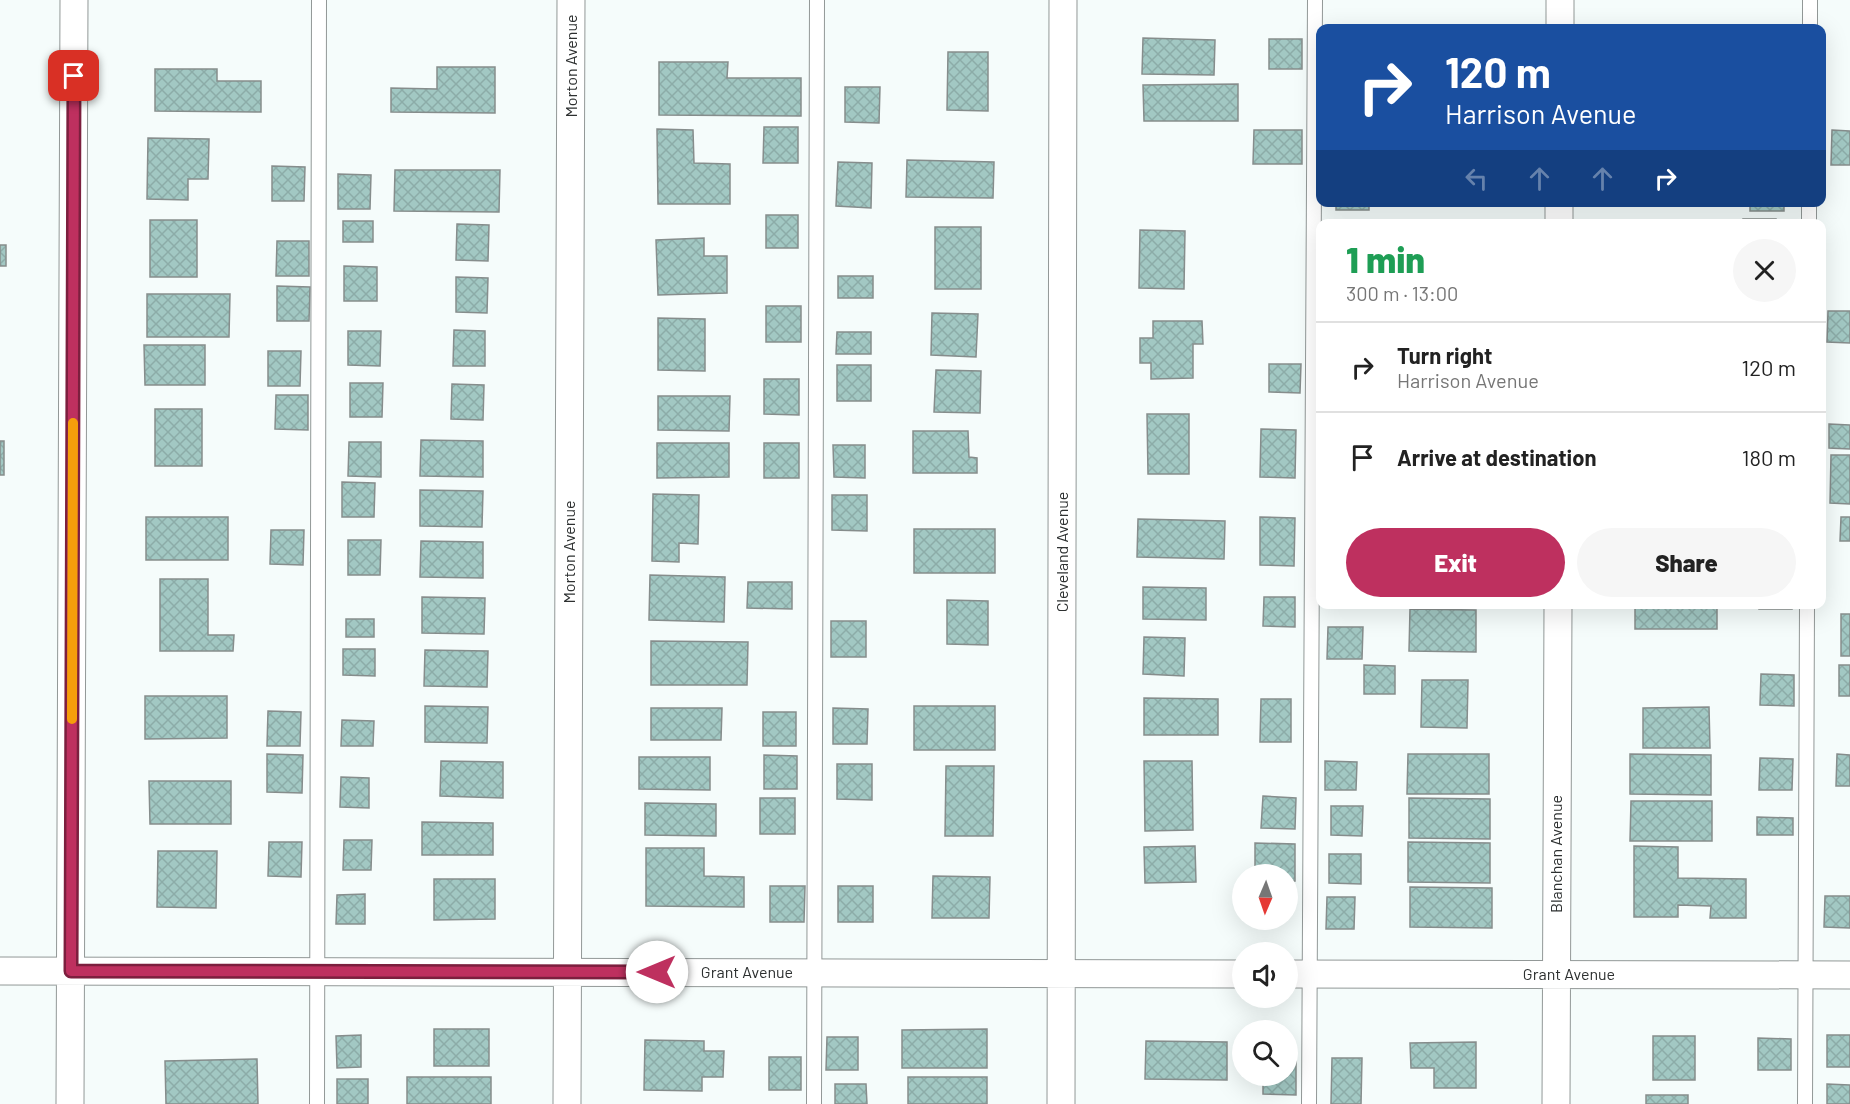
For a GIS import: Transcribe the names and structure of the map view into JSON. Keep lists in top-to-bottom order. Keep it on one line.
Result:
{"streets":{"street":["Morton Avenue","Cleveland Avenue","Blanchan Avenue","Grant Avenue"]},"crossings":[["Morton Avenue","Grant Avenue"],["Cleveland Avenue","Grant Avenue"],["Blanchan Avenue","Grant Avenue"]],"north":"bottom","page":{"turn":["120 m","Harrison Avenue"],"heading":["1 min","300 m · 13:00"],"list":[{"name":"Turn right","note":"Harrison Avenue","value":"120 m"},{"name":"Arrive at destination","value":"180 m"}],"buttons":["Exit","Share"]}}
